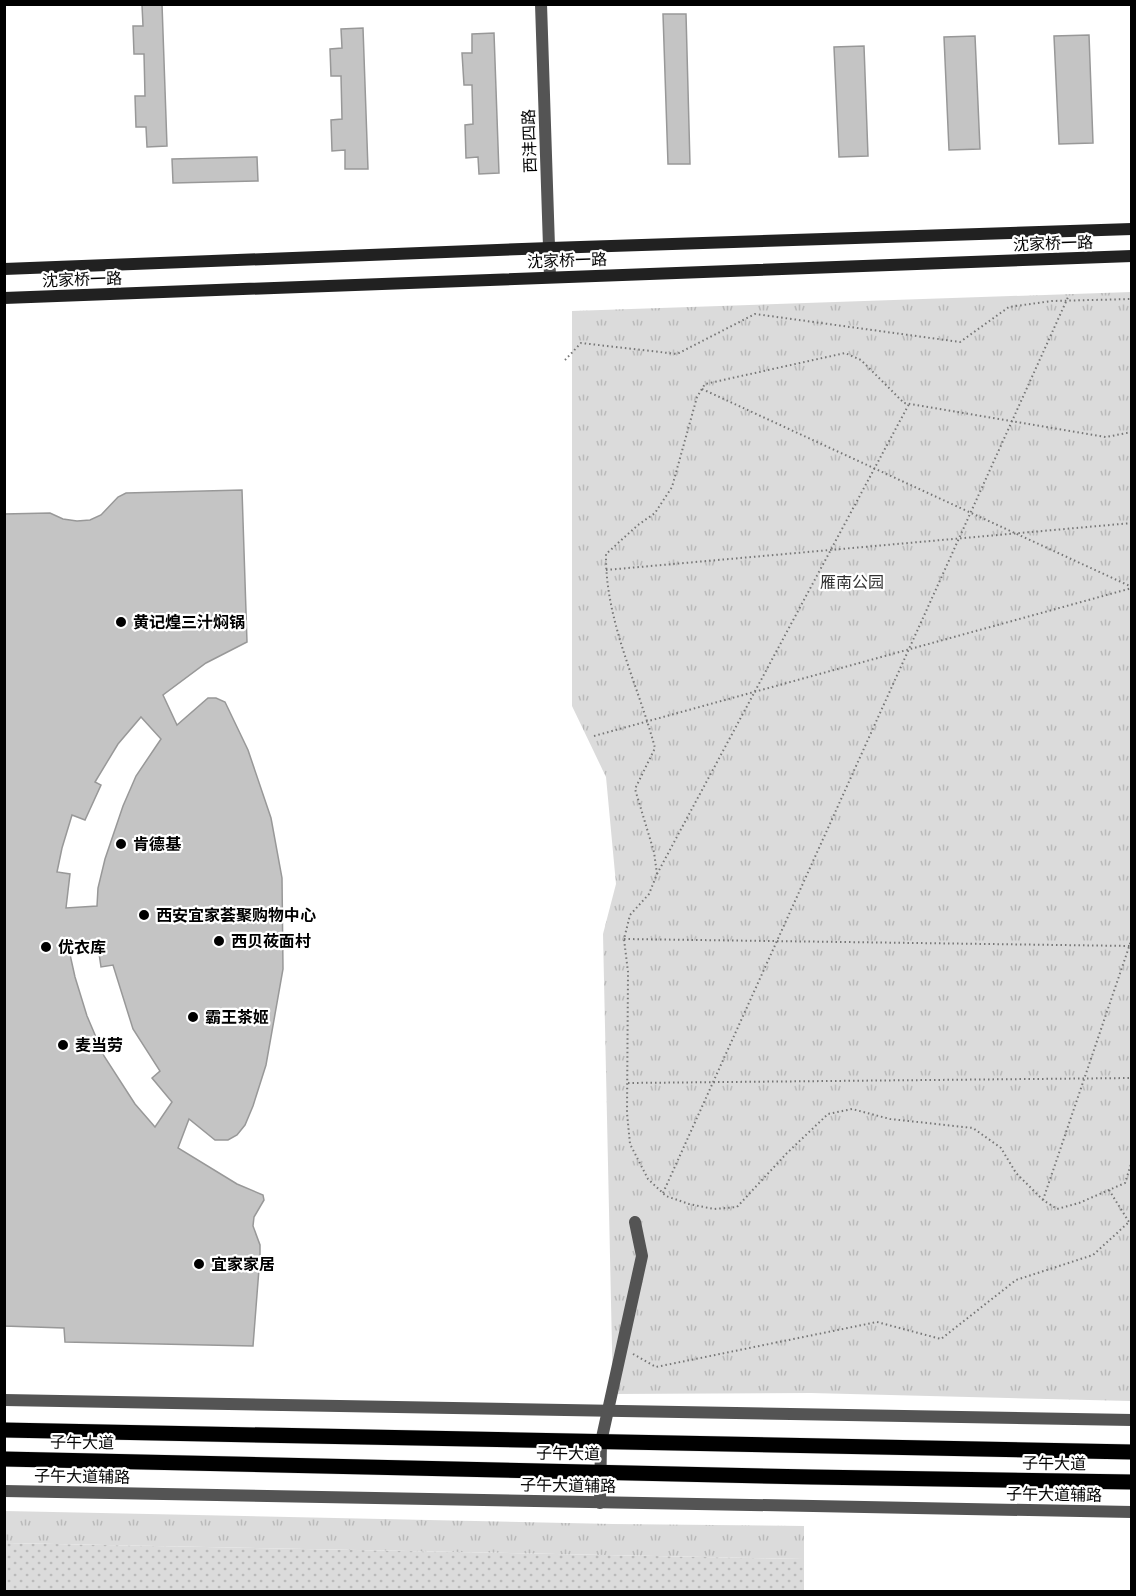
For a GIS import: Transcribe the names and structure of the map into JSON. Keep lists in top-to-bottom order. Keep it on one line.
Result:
{"streets":{"main road":["沈家桥一路","子午大道"],"street":["西沣四路","子午大道辅路"]},"crossings":[["西沣四路","沈家桥一路"]],"parks":["雁南公园"],"places":["黄记煌三汁焖锅","肯德基","西安宜家荟聚购物中心","西贝莜面村","优衣库","霸王茶姬","麦当劳","宜家家居"]}
